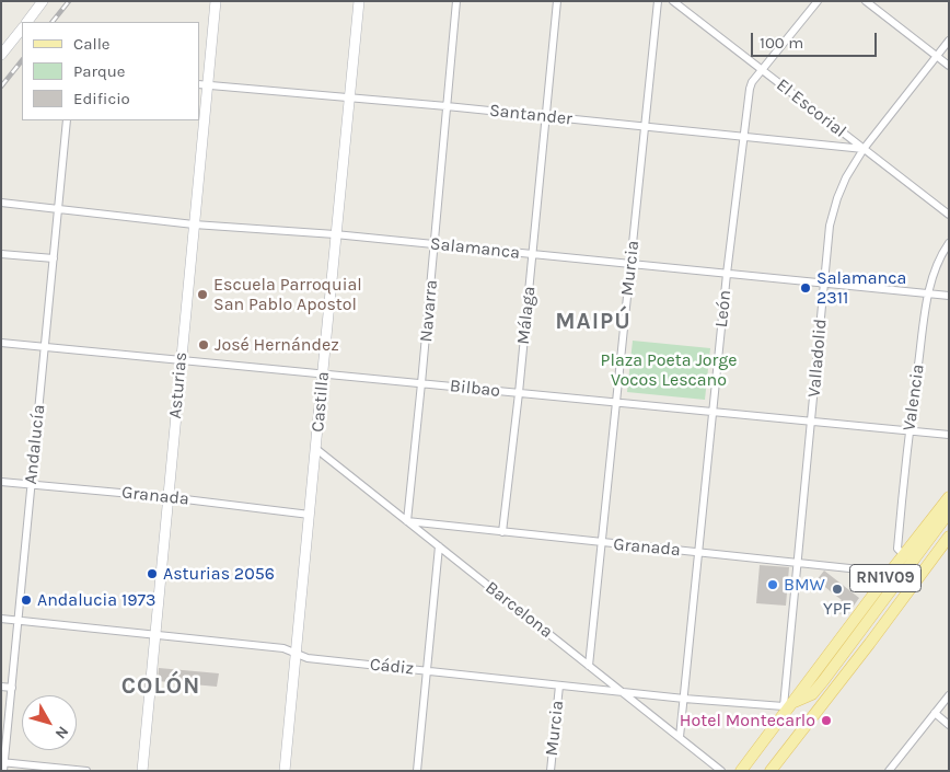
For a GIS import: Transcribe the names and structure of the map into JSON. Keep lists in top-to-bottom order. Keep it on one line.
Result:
{"streets":{"main road":["RN1V09"],"street":["El Escorial","Santander","Salamanca","Murcia","León","Navarra","Málaga","Valladolid","Asturias","Bilbao","Valencia","Castilla","Andalucía","Granada","Barcelona","Cádiz"]},"crossings":[["El Escorial","Santander"],["El Escorial","León"],["El Escorial","Valladolid"],["Santander","Murcia"],["Santander","León"],["Santander","Navarra"],["Santander","Málaga"],["Santander","Valladolid"],["Santander","Asturias"],["Santander","Castilla"],["Salamanca","Murcia"],["Salamanca","León"],["Salamanca","Navarra"],["Salamanca","Málaga"],["Salamanca","Valladolid"],["Salamanca","Asturias"],["Salamanca","Valencia"],["Salamanca","Castilla"],["Salamanca","Andalucía"],["Murcia","Bilbao"],["Murcia","Granada"],["Murcia","Barcelona"],["Murcia","Cádiz"],["León","Bilbao"],["León","Granada"],["León","Barcelona"],["León","Cádiz"],["Navarra","Bilbao"],["Navarra","Granada"],["Navarra","Barcelona"],["Málaga","Bilbao"],["Málaga","Granada"],["Valladolid","Bilbao"],["Valladolid","Granada"],["Valladolid","RN1V09"],["Valladolid","Cádiz"],["Asturias","Bilbao"],["Asturias","Granada"],["Asturias","Cádiz"],["Bilbao","Valencia"],["Bilbao","Castilla"],["Bilbao","Andalucía"],["Valencia","RN1V09"],["Castilla","Granada"],["Castilla","Barcelona"],["Castilla","Cádiz"],["Andalucía","Granada"],["Andalucía","Cádiz"],["Granada","RN1V09"],["Granada","Barcelona"],["RN1V09","Cádiz"],["Barcelona","Cádiz"]],"districts":["MAIPÚ","COLÓN"],"parks":["Plaza Poeta Jorge Vocos Lescano"],"places":["Salamanca 2311","Escuela Parroquial San Pablo Apostol","José Hernández","Asturias 2056","BMW","YPF","Andalucia 1973","Hotel Montecarlo"],"legend":["Calle","Parque","Edificio"],"scale_bar":"100 m","north":"bottom right"}
